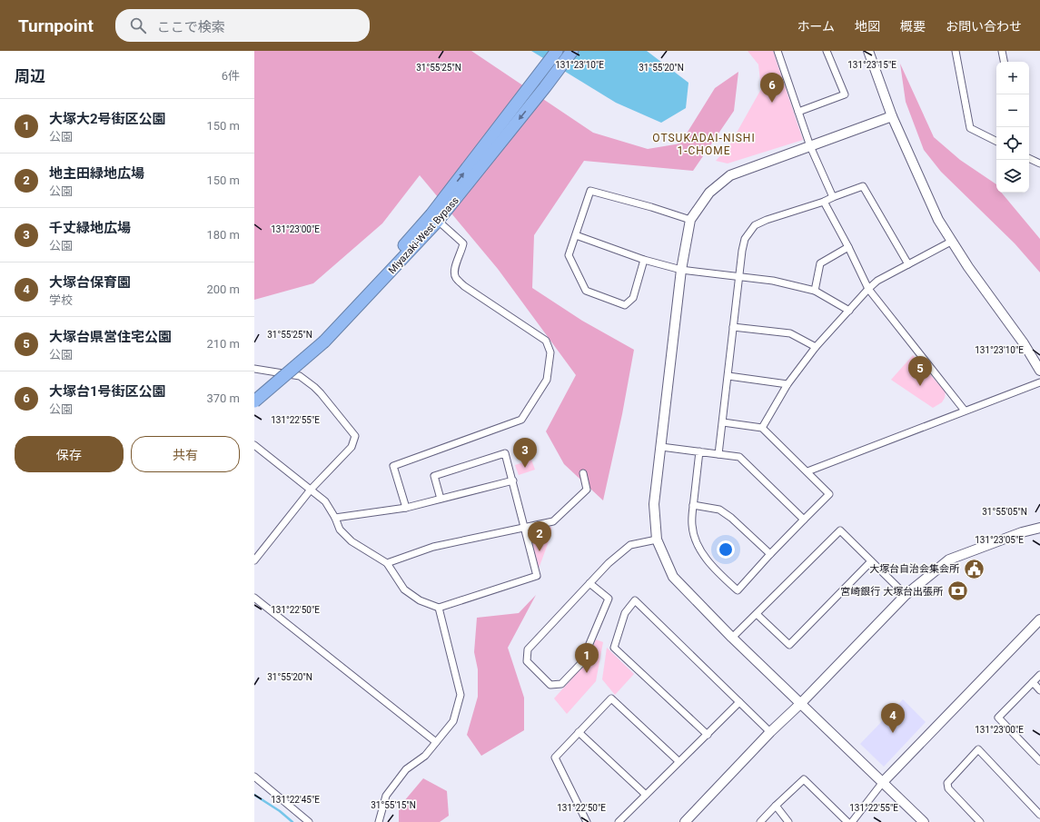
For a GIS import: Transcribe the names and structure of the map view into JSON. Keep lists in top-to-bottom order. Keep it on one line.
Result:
{"streets":{"highway":["Miyazaki-West Bypass"]},"districts":["OTSUKADAI-NISHI 1-CHOME"],"places":{"public building":["大塚台自治会集会所"],"bank":["宮崎銀行 大塚台出張所"]},"page":{"header":"Turnpoint","search":"ここで検索","nav":["ホーム","地図","概要","お問い合わせ"],"heading":["周辺","6件"],"map_buttons":["+","−"],"pins":["6","5","3","2","1","4"],"list":[{"mark":"1","name":"大塚大2号街区公園","note":"公園","value":"150 m"},{"mark":"2","name":"地主田緑地広場","note":"公園","value":"150 m"},{"mark":"3","name":"千丈緑地広場","note":"公園","value":"180 m"},{"mark":"4","name":"大塚台保育園","note":"学校","value":"200 m"},{"mark":"5","name":"大塚台県営住宅公園","note":"公園","value":"210 m"},{"mark":"6","name":"大塚台1号街区公園","note":"公園","value":"370 m"}],"buttons":["保存","共有"]},"coordinates":["131°23'15\"E","131°23'10\"E","31°55'25\"N","31°55'20\"N","131°23'00\"E","131°22'55\"E","31°55'05\"N","131°23'05\"E","131°22'50\"E","131°22'45\"E","31°55'15\"N"]}
